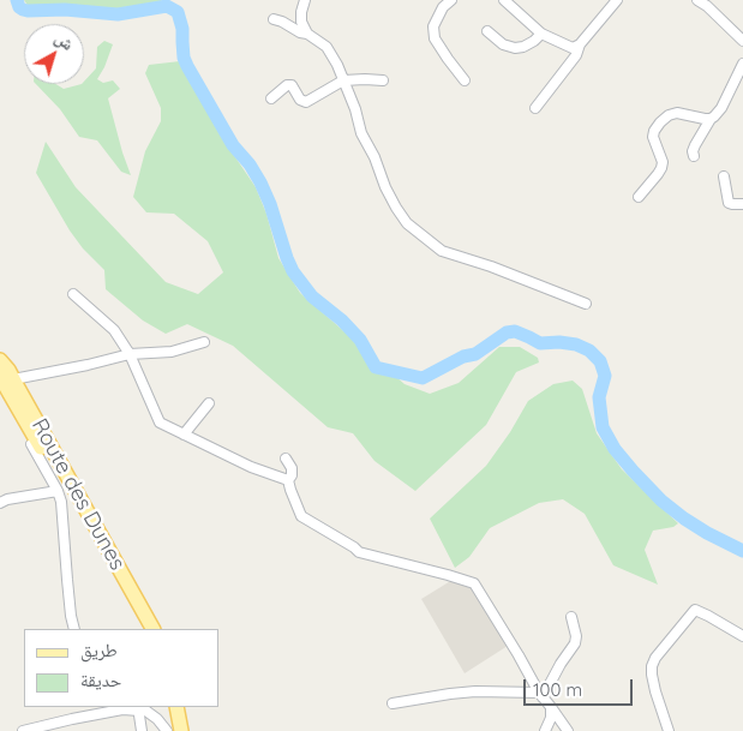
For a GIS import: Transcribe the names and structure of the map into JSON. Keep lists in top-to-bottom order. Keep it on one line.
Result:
{"streets":{"main road":["Route des Dunes"]},"legend":["طريق","حديقة"],"scale_bar":"100 m","north":"top right"}
